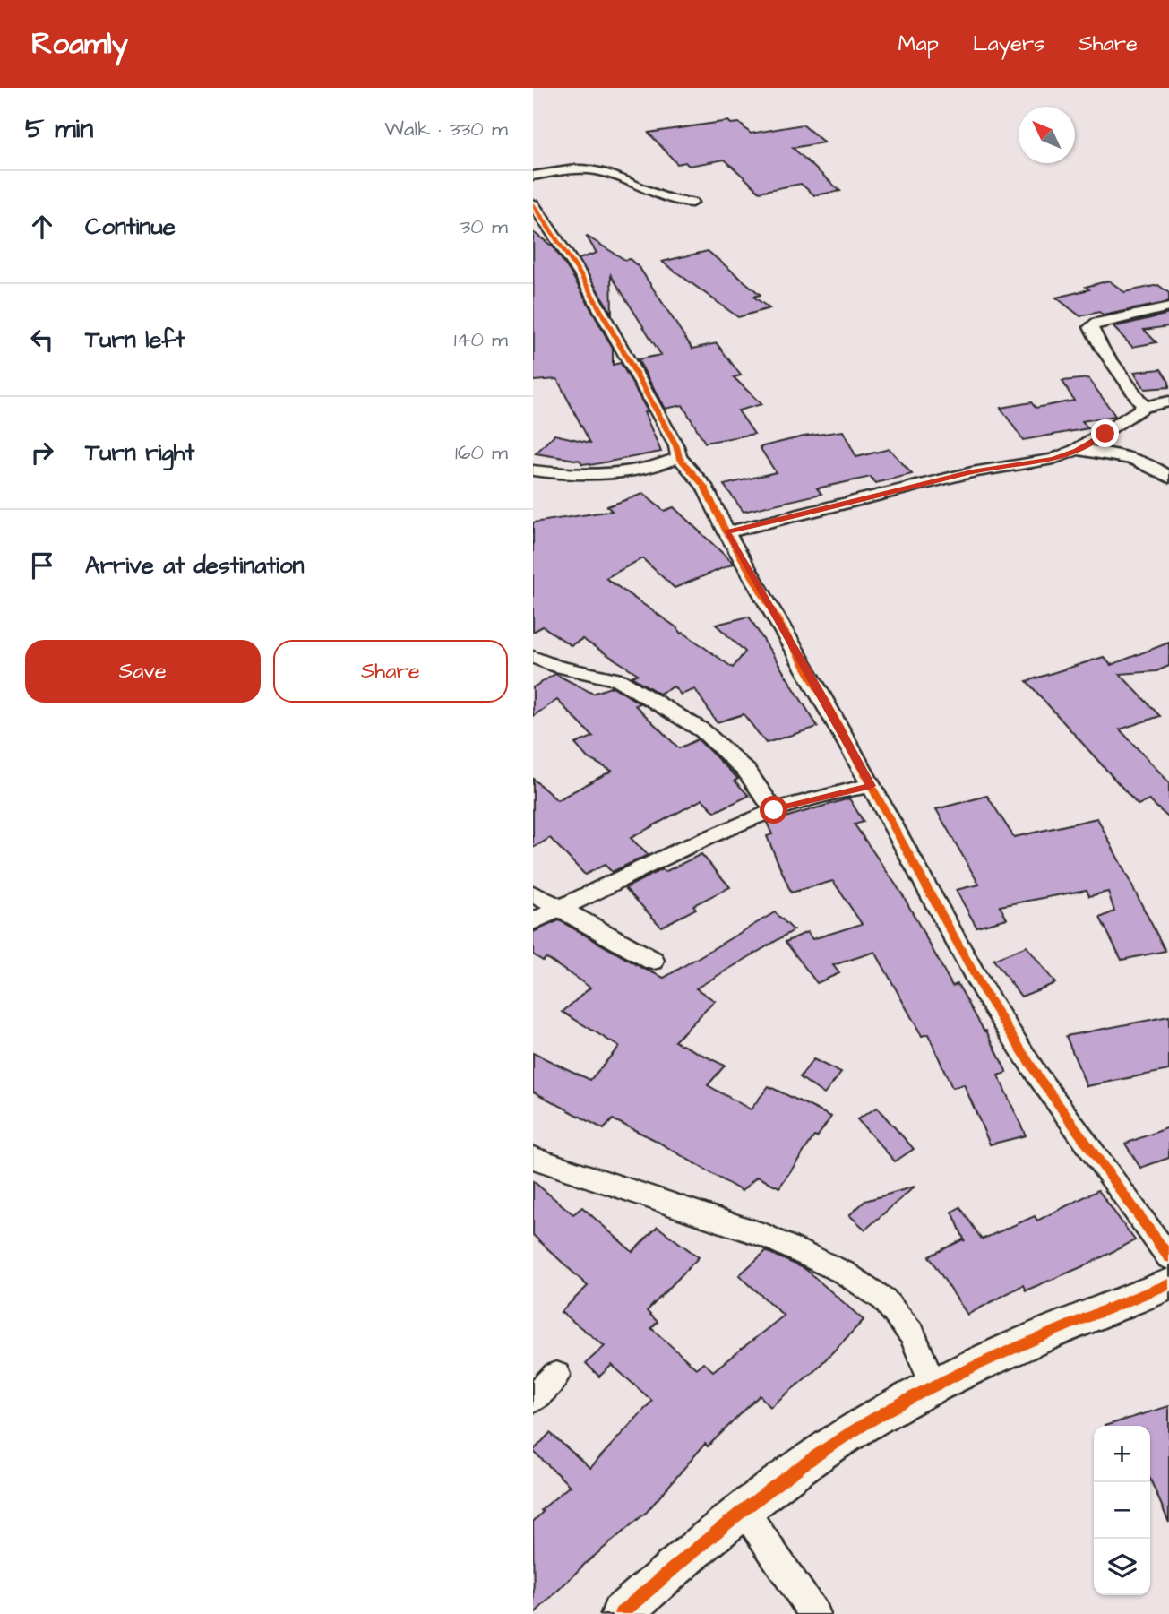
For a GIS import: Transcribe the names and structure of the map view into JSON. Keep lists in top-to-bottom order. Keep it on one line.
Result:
{"north":"top left","page":{"header":"Roamly","nav":["Map","Layers","Share"],"heading":["5 min","Walk · 330 m"],"list":[["Continue","30 m"],["Turn left","140 m"],["Turn right","160 m"],"Arrive at destination"],"buttons":["Save","Share"],"map_buttons":["+","−"]}}
